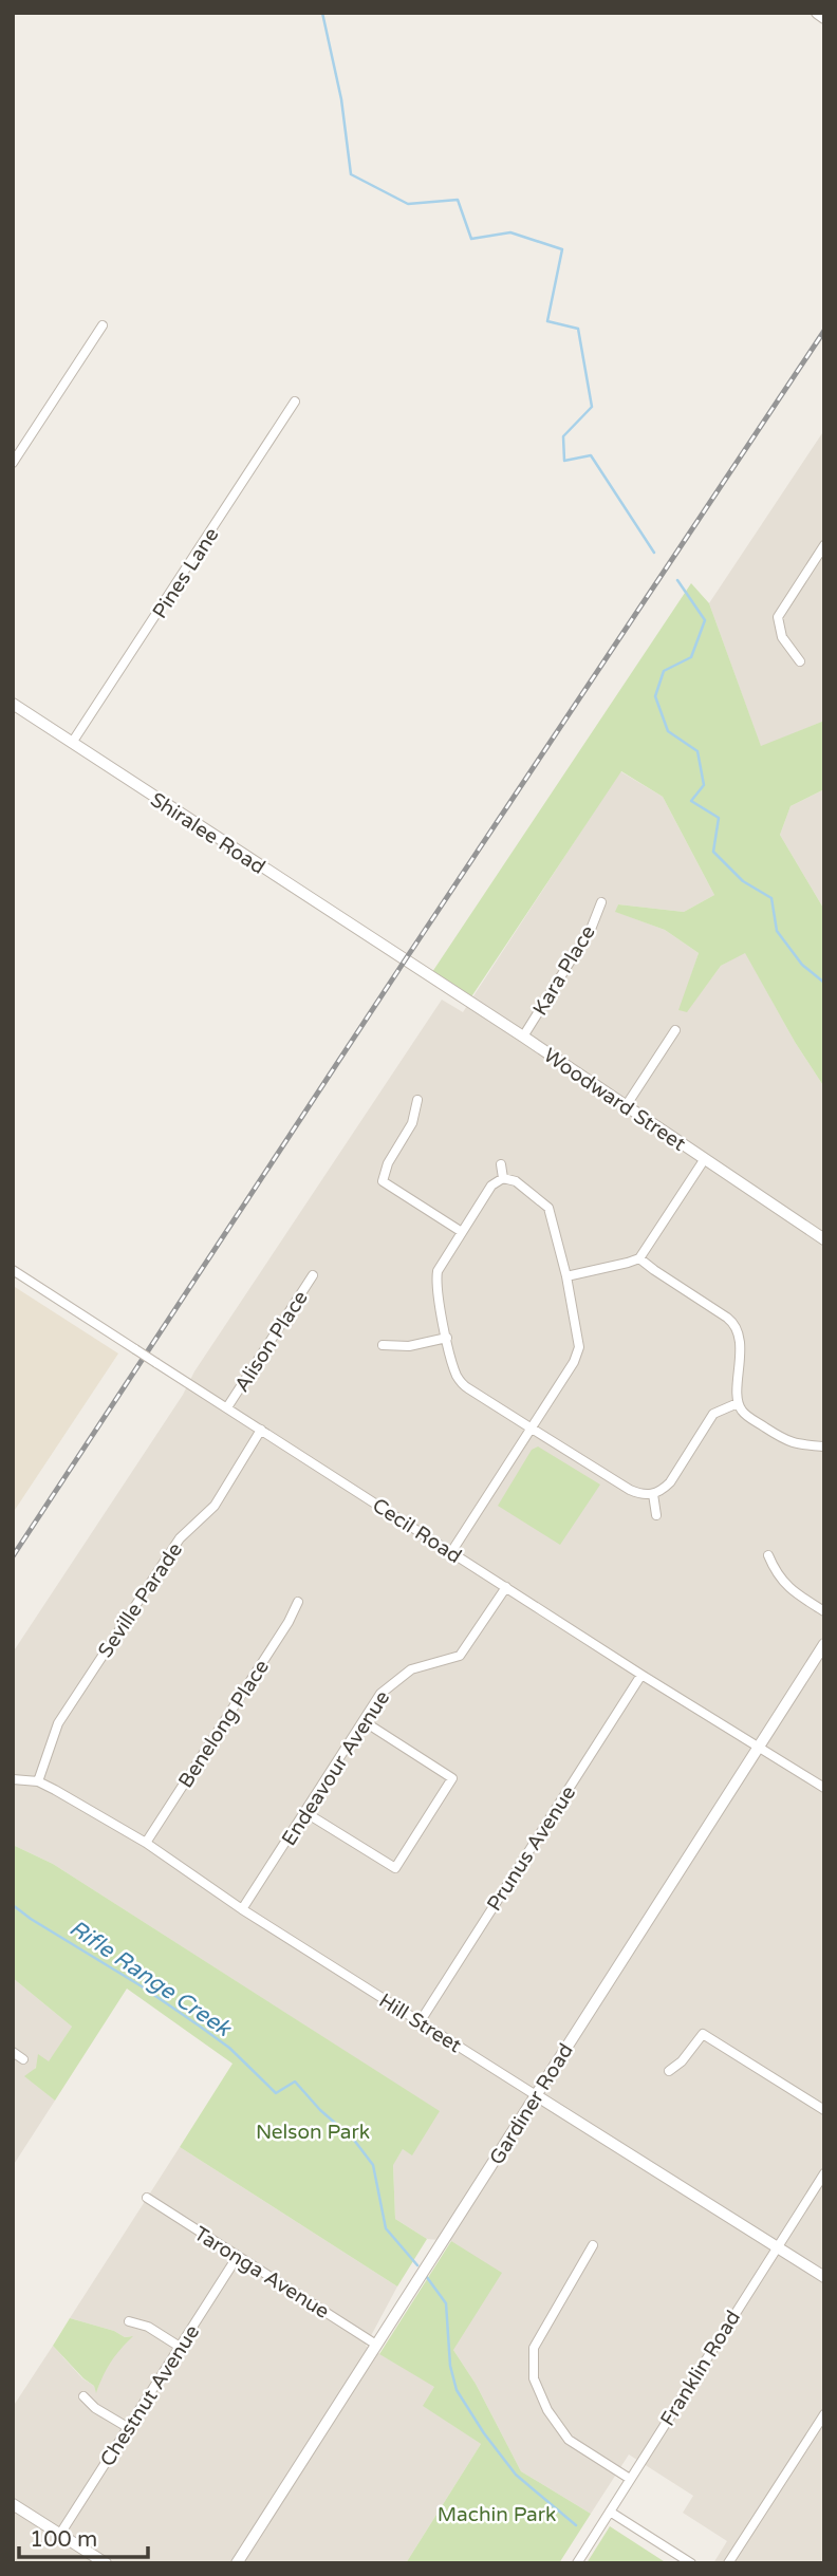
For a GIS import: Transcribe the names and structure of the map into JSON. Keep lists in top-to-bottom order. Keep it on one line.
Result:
{"streets":{"street":["Pines Lane","Shiralee Road","Kara Place","Woodward Street","Alison Place","Cecil Road","Seville Parade","Benelong Place","Endeavour Avenue","Prunus Avenue","Hill Street","Gardiner Road","Taronga Avenue","Franklin Road","Chestnut Avenue"]},"crossings":[["Pines Lane","Shiralee Road"],["Shiralee Road","Woodward Street"],["Kara Place","Woodward Street"],["Alison Place","Cecil Road"],["Cecil Road","Seville Parade"],["Cecil Road","Endeavour Avenue"],["Cecil Road","Prunus Avenue"],["Cecil Road","Gardiner Road"],["Seville Parade","Hill Street"],["Benelong Place","Hill Street"],["Endeavour Avenue","Hill Street"],["Prunus Avenue","Hill Street"],["Hill Street","Gardiner Road"],["Hill Street","Franklin Road"],["Gardiner Road","Taronga Avenue"],["Taronga Avenue","Chestnut Avenue"]],"water":["Rifle Range Creek"],"parks":["Nelson Park","Machin Park"],"scale_bar":"100 m"}
